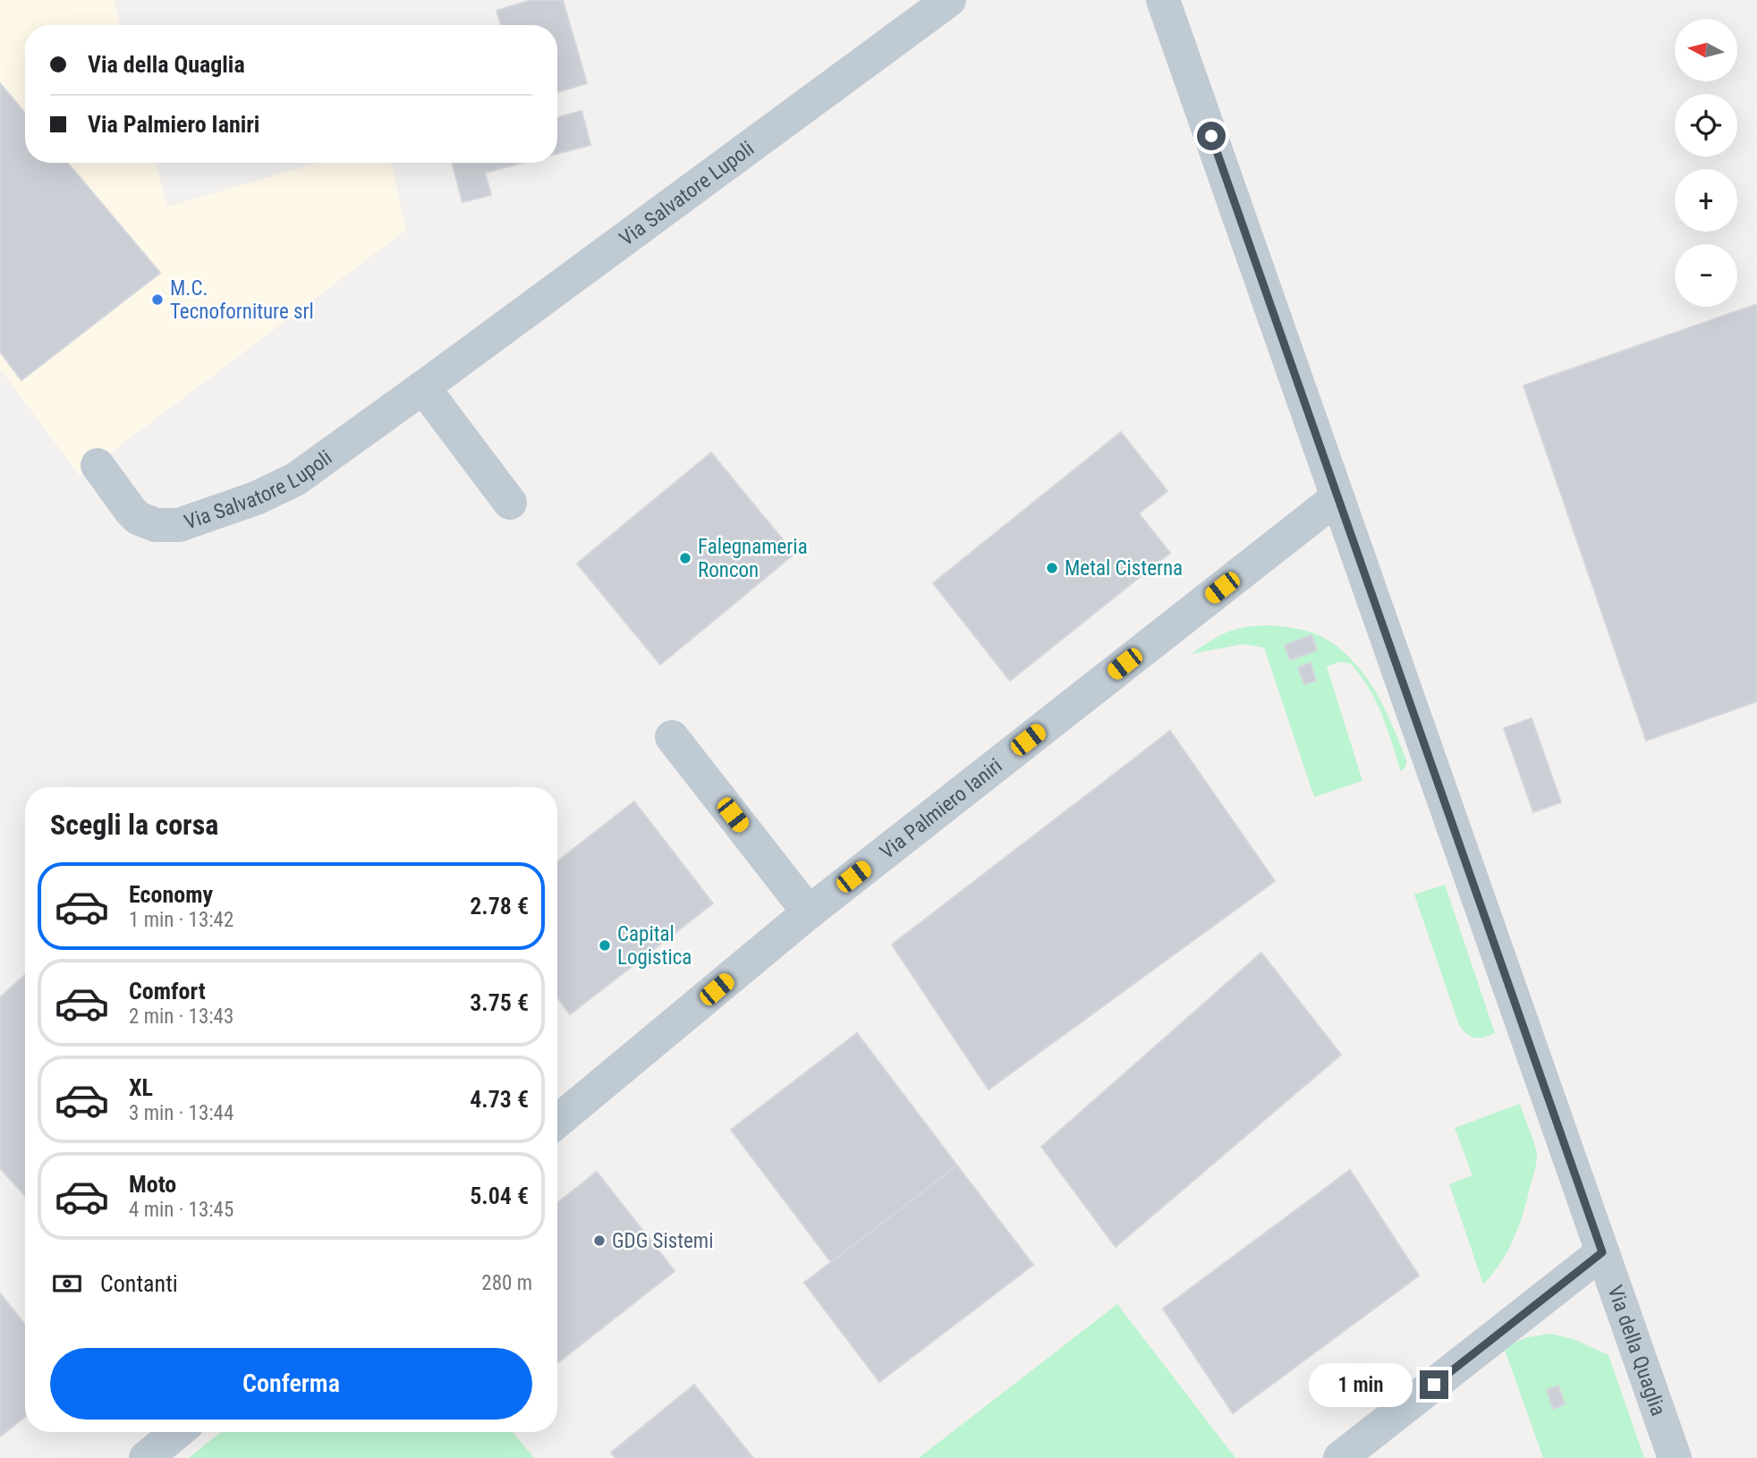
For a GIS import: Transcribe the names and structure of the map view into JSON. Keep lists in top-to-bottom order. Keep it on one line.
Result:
{"streets":{"street":["Via Salvatore Lupoli","Via Palmiero Ianiri","Via della Quaglia"]},"crossings":[["Via Palmiero Ianiri","Via della Quaglia"]],"places":["M.C. Tecnoforniture srl","Falegnameria Roncon","Metal Cisterna","Capital Logistica","GDG Sistemi"],"north":"left","page":{"map_buttons":["+","−"],"banner":["Via della Quaglia","Via Palmiero Ianiri"],"heading":"Scegli la corsa","list":[{"name":"Economy","note":"1 min · 13:42","value":"2.78 €"},{"name":"Comfort","note":"2 min · 13:43","value":"3.75 €"},{"name":"XL","note":"3 min · 13:44","value":"4.73 €"},{"name":"Moto","note":"4 min · 13:45","value":"5.04 €"}],"pay":["Contanti","280 m"],"buttons":"Conferma","bubble":"1 min"}}
